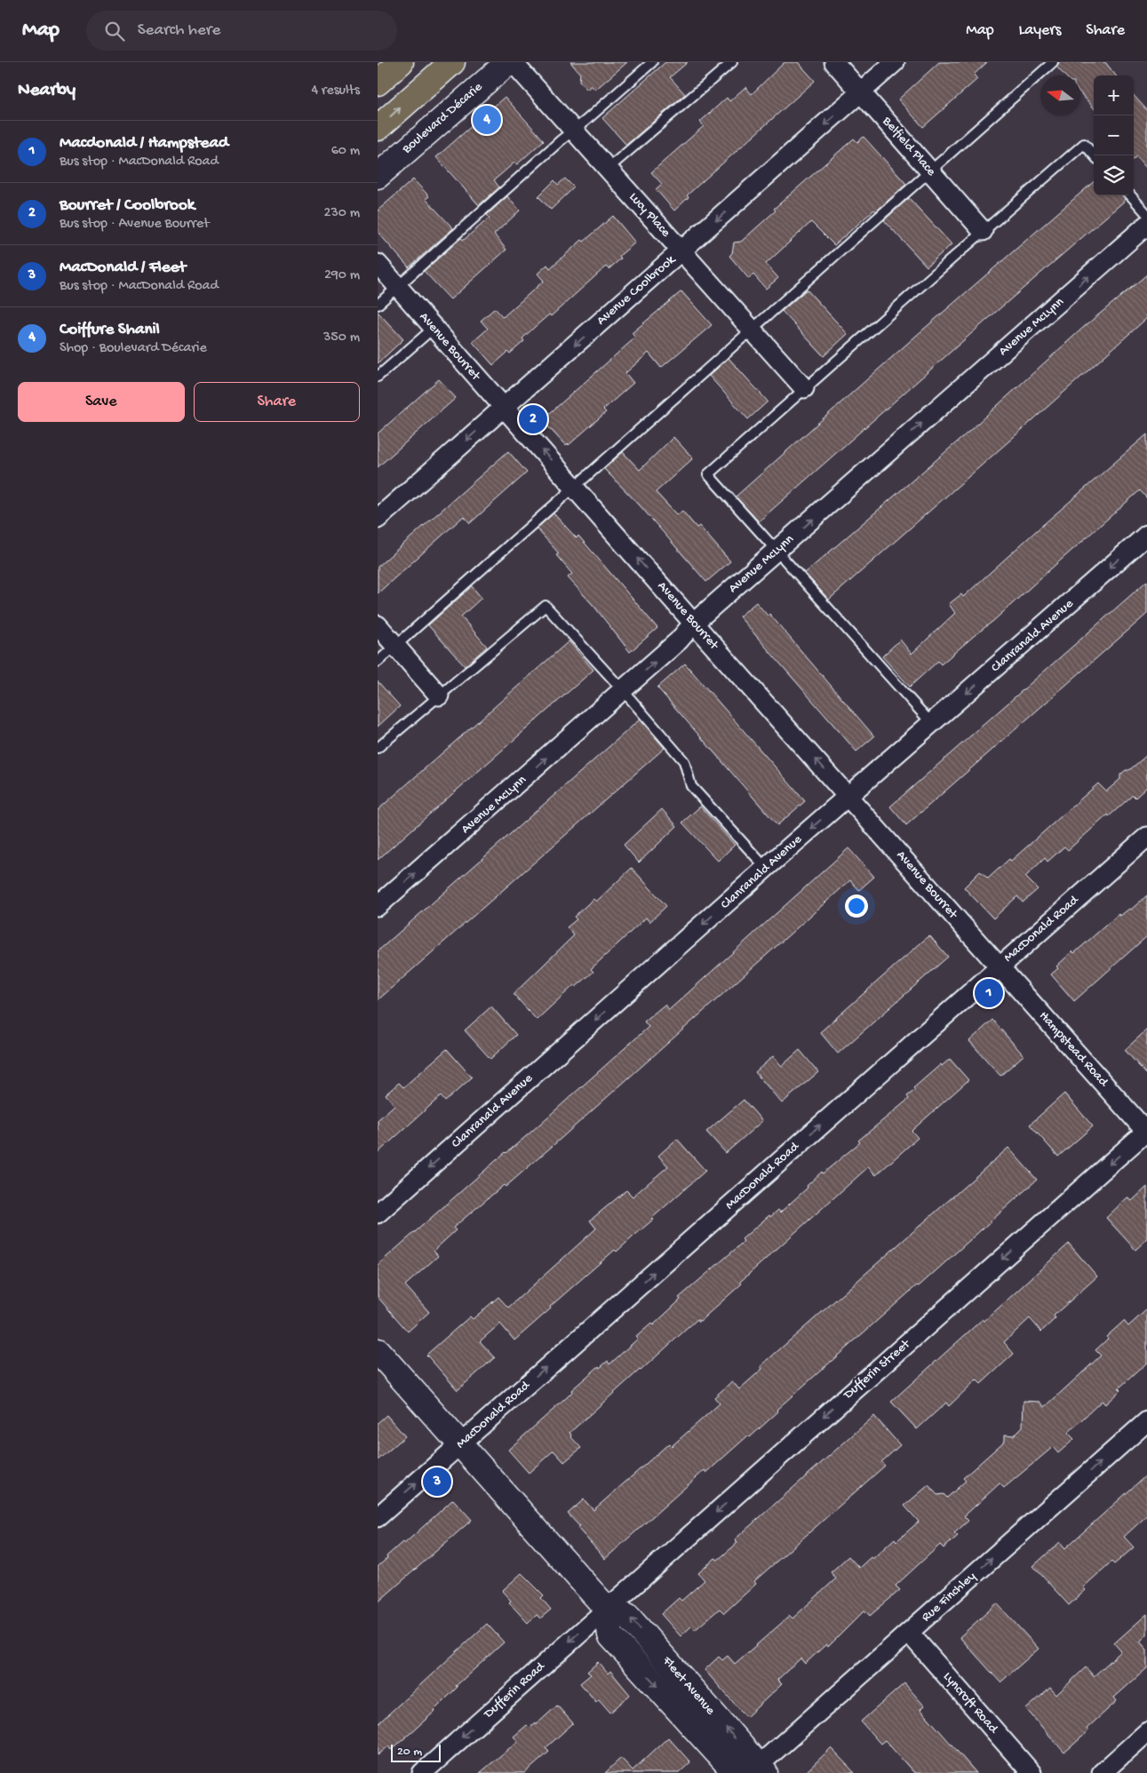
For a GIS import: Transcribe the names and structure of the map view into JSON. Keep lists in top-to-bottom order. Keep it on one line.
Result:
{"streets":{"main road":["Boulevard Décarie","Fleet Avenue"],"street":["Belfield Place","Lucy Place","Avenue Coolbrook","Avenue McLynn","Avenue Bourret","Clanranald Avenue","MacDonald Road","Hampstead Road","Dufferin Street","Rue Finchley","Dufferin Road","Lyncroft Road"]},"crossings":[["Belfield Place","Avenue Coolbrook"],["Lucy Place","Avenue Coolbrook"],["Avenue Coolbrook","Avenue Bourret"],["Avenue McLynn","Avenue Bourret"],["Avenue Bourret","Clanranald Avenue"],["Avenue Bourret","MacDonald Road"],["Avenue Bourret","Hampstead Road"],["MacDonald Road","Hampstead Road"],["MacDonald Road","Fleet Avenue"],["Hampstead Road","Dufferin Street"],["Dufferin Street","Fleet Avenue"],["Dufferin Street","Dufferin Road"],["Rue Finchley","Fleet Avenue"],["Rue Finchley","Lyncroft Road"],["Fleet Avenue","Dufferin Road"]],"one_way":["Avenue Coolbrook","Avenue McLynn","Avenue Bourret","Clanranald Avenue","MacDonald Road","Dufferin Street","Rue Finchley","Dufferin Road"],"scale_bar":"20 m","north":"left","page":{"header":"Map","search":"Search here","nav":["Map","Layers","Share"],"heading":["Nearby","4 results"],"map_buttons":["+","−"],"pins":["4","2","1","3"],"list":[{"mark":"1","name":"Macdonald / Hampstead","note":"Bus stop · MacDonald Road","value":"60 m"},{"mark":"2","name":"Bourret / Coolbrook","note":"Bus stop · Avenue Bourret","value":"230 m"},{"mark":"3","name":"MacDonald / Fleet","note":"Bus stop · MacDonald Road","value":"290 m"},{"mark":"4","name":"Coiffure Shanil","note":"Shop · Boulevard Décarie","value":"350 m"}],"buttons":["Save","Share"],"scale":"20 m"}}
